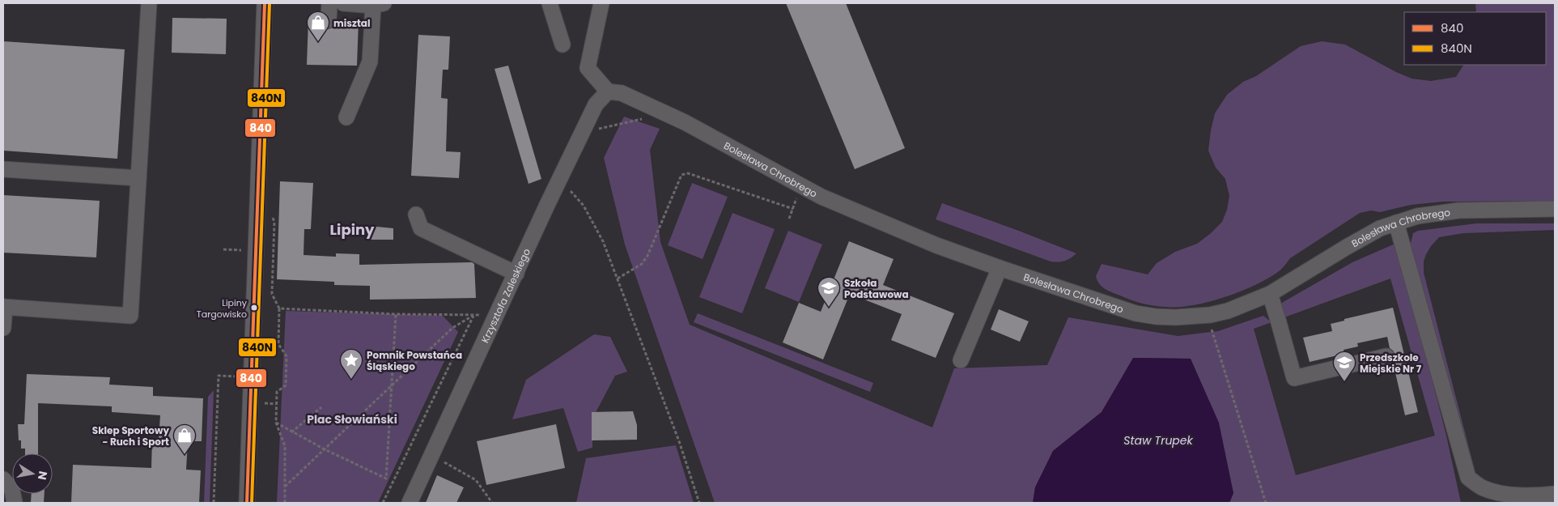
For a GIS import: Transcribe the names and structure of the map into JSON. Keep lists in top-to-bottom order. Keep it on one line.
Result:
{"streets":{"street":["Bolesława Chrobrego","Krzysztofa Zaleskiego"]},"crossings":[["Bolesława Chrobrego","Krzysztofa Zaleskiego"]],"districts":["Lipiny","Plac Słowiański"],"water":["Staw Trupek"],"places":{"shop":["misztal","Sklep Sportowy - Ruch i Sport"],"other":["Lipiny Targowisko"],"school or university":["Szkoła Podstawowa","Przedszkole Miejskie Nr 7"],"place":["Pomnik Powstańca Śląskiego"]},"lines":["transit line 840","transit line 840N"],"legend":["840","840N"],"north":"right"}
